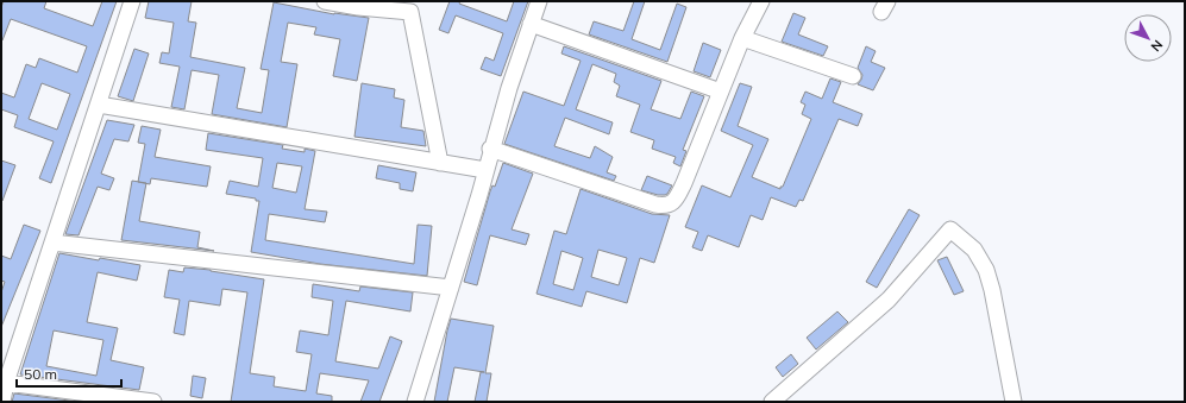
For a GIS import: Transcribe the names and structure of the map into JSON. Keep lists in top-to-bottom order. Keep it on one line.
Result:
{"scale_bar":"50 m","north":"bottom right"}
